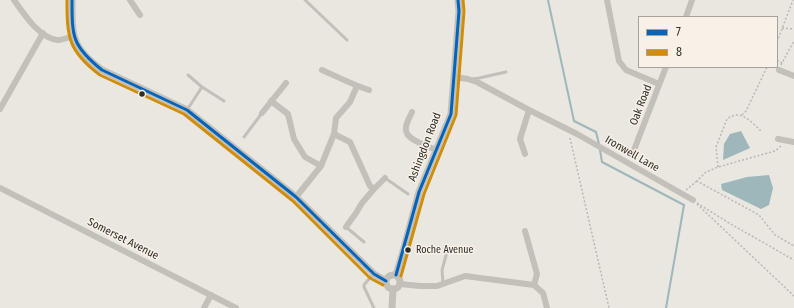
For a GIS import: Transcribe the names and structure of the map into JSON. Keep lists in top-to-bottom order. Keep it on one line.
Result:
{"streets":{"street":["Oak Road","Ashingdon Road","Ironwell Lane","Somerset Avenue"]},"crossings":[["Ashingdon Road","Ironwell Lane"]],"places":["Roche Avenue"],"lines":["transit line 7","transit line 8"],"legend":["7","8"]}
